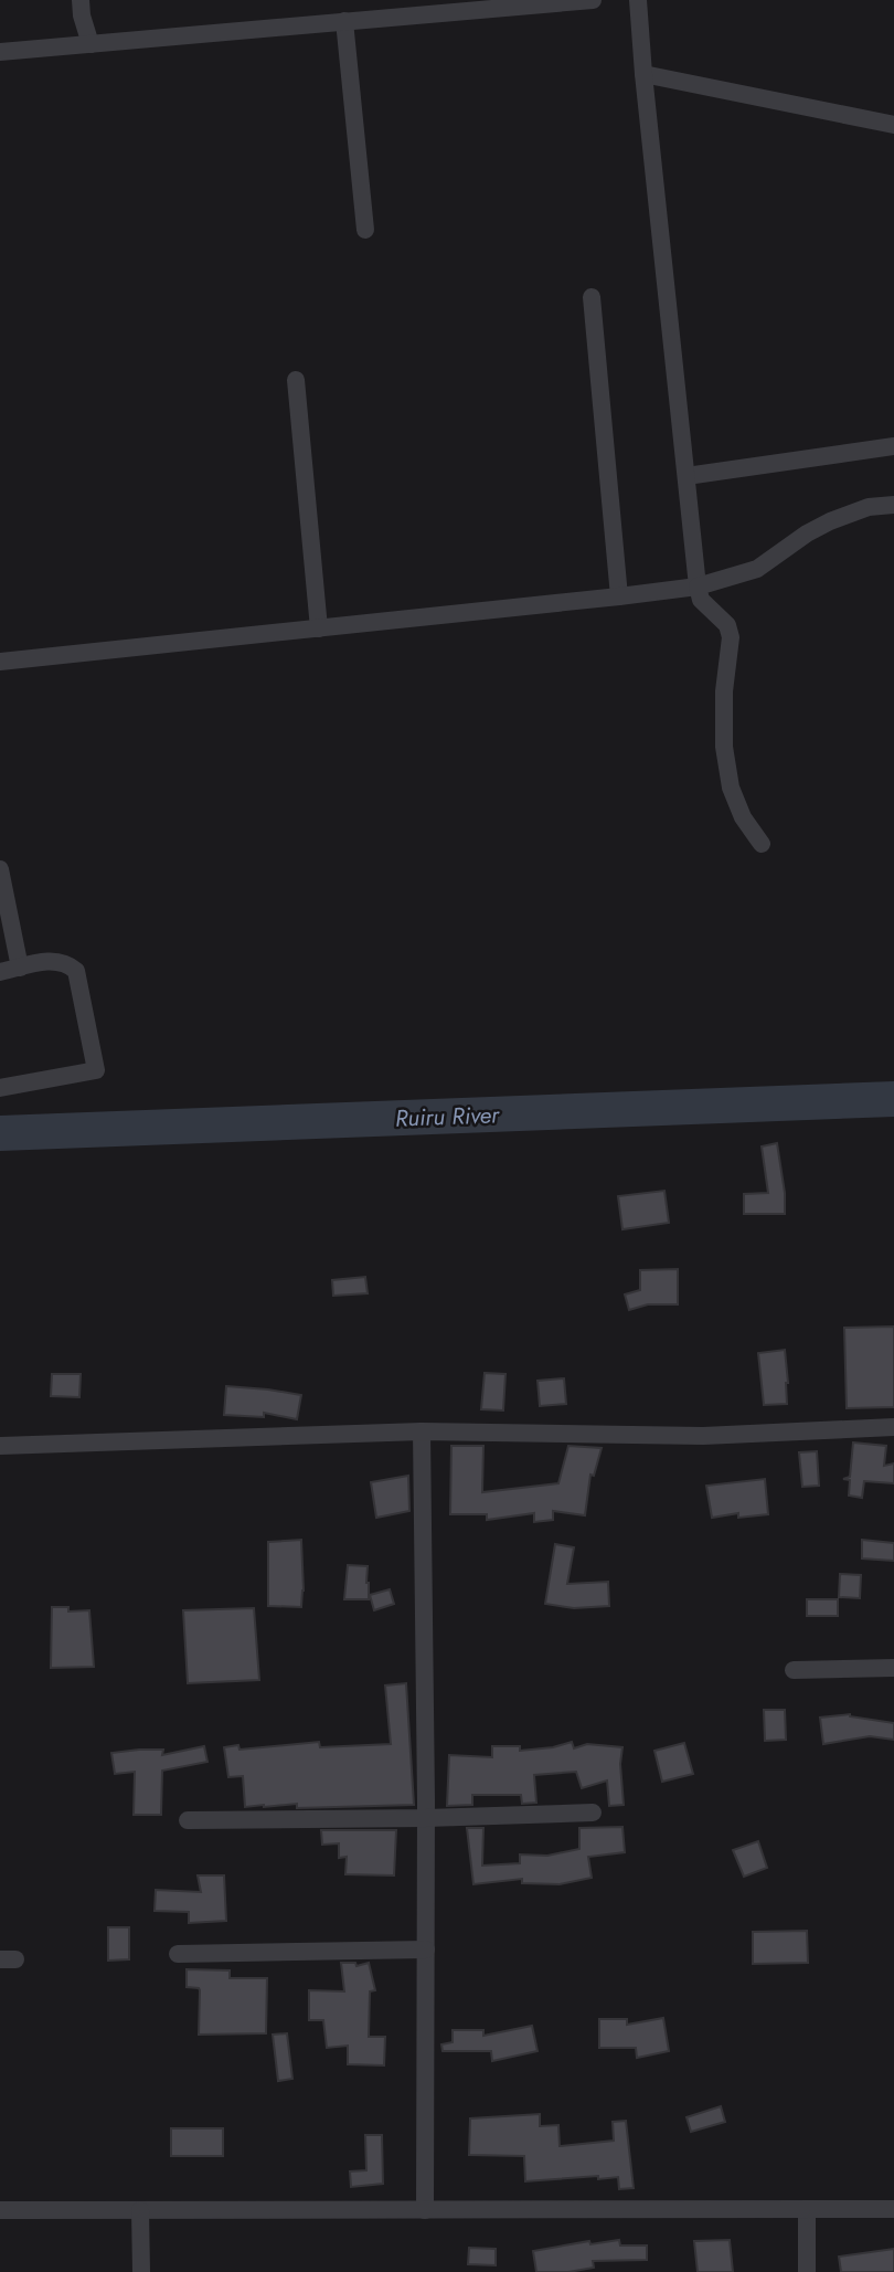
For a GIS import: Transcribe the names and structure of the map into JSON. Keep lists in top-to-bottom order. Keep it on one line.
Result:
{"water":["Ruiru River"]}
